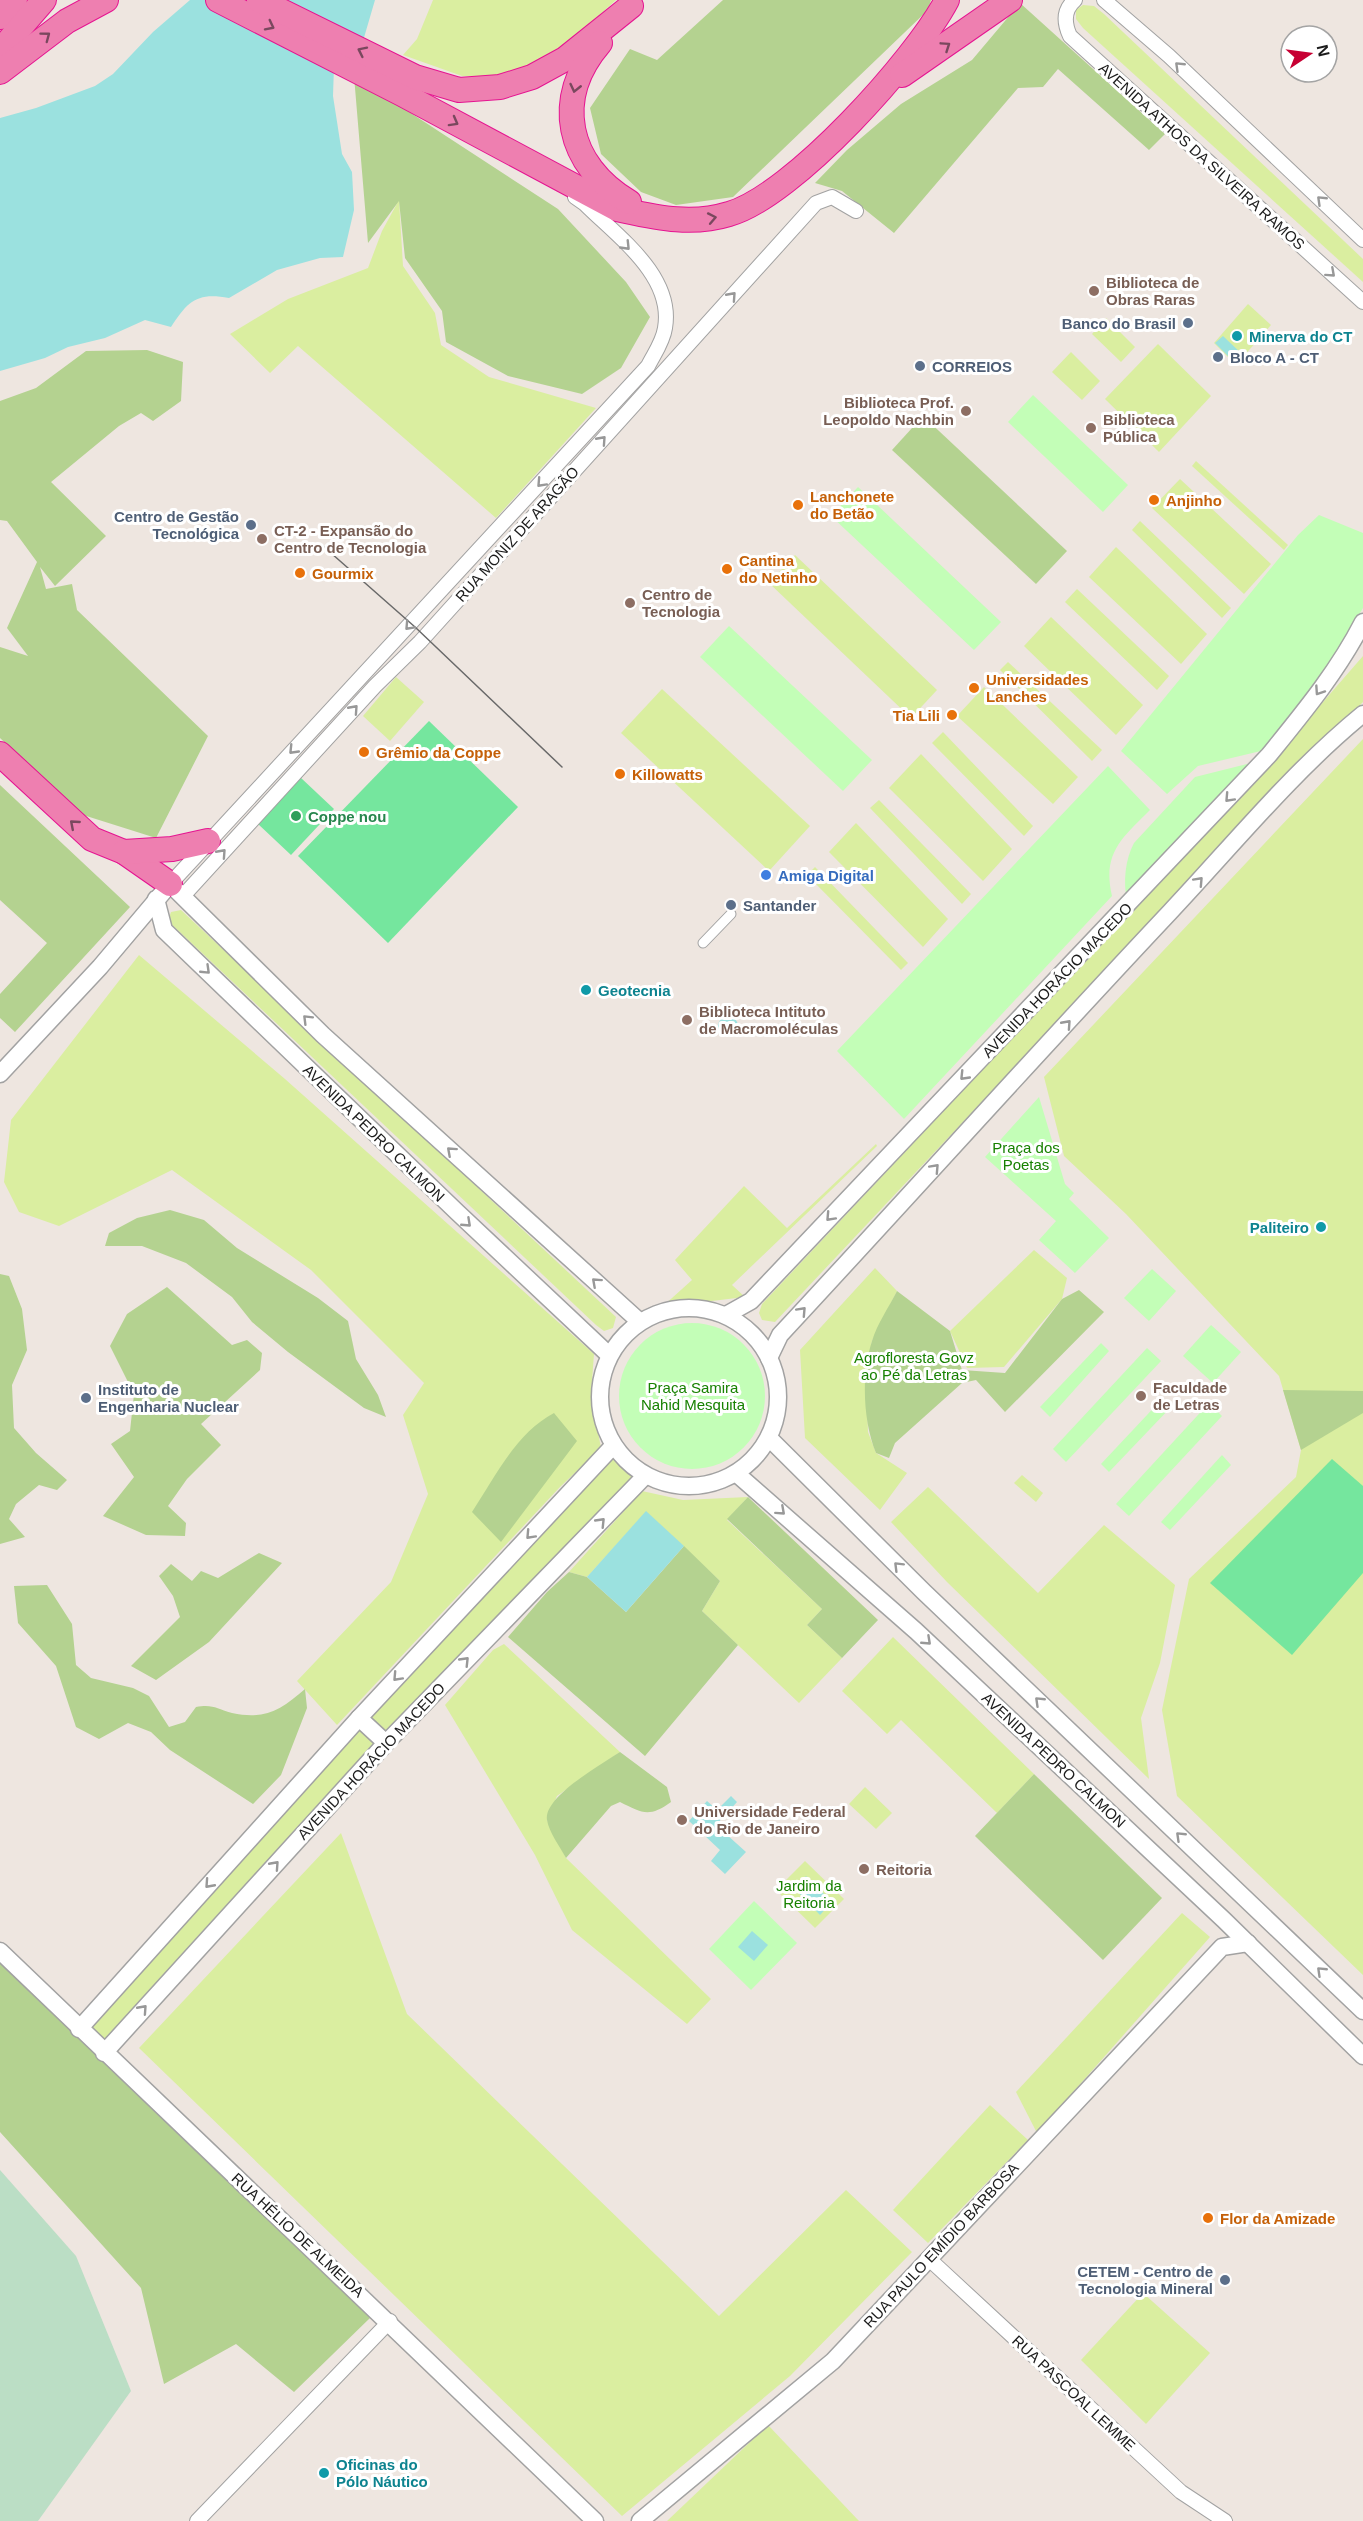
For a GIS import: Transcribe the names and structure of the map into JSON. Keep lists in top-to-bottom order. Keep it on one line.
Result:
{"streets":{"street":["AVENIDA ATHOS DA SILVEIRA RAMOS","RUA MONIZ DE ARAGÃO","AVENIDA HORÁCIO MACEDO","AVENIDA PEDRO CALMON","RUA HÉLIO DE ALMEIDA","RUA PAULO EMÍDIO BARBOSA","RUA PASCOAL LEMME"]},"crossings":[["AVENIDA HORÁCIO MACEDO","AVENIDA PEDRO CALMON"],["AVENIDA HORÁCIO MACEDO","RUA HÉLIO DE ALMEIDA"],["RUA PAULO EMÍDIO BARBOSA","RUA PASCOAL LEMME"]],"parks":["Praça dos Poetas","Agrofloresta Govz ao Pé da Letras","Praça Samira Nahid Mesquita","Jardim da Reitoria"],"places":["Biblioteca de Obras Raras","Banco do Brasil","Minerva do CT","Bloco A - CT","CORREIOS","Biblioteca Prof. Leopoldo Nachbin","Biblioteca Pública","Anjinho","Lanchonete do Betão","Centro de Gestão Tecnológica","CT-2 - Expansão do Centro de Tecnologia","Cantina do Netinho","Gourmix","Centro de Tecnologia","Universidades Lanches","Tia Lili","Grêmio da Coppe","Killowatts","Coppe nou","Amiga Digital","Santander","Geotecnia","Biblioteca Intituto de Macromoléculas","Paliteiro","Faculdade de Letras","Instituto de Engenharia Nuclear","Universidade Federal do Rio de Janeiro","Reitoria","Flor da Amizade","CETEM - Centro de Tecnologia Mineral","Oficinas do Pólo Náutico"],"north":"right"}
